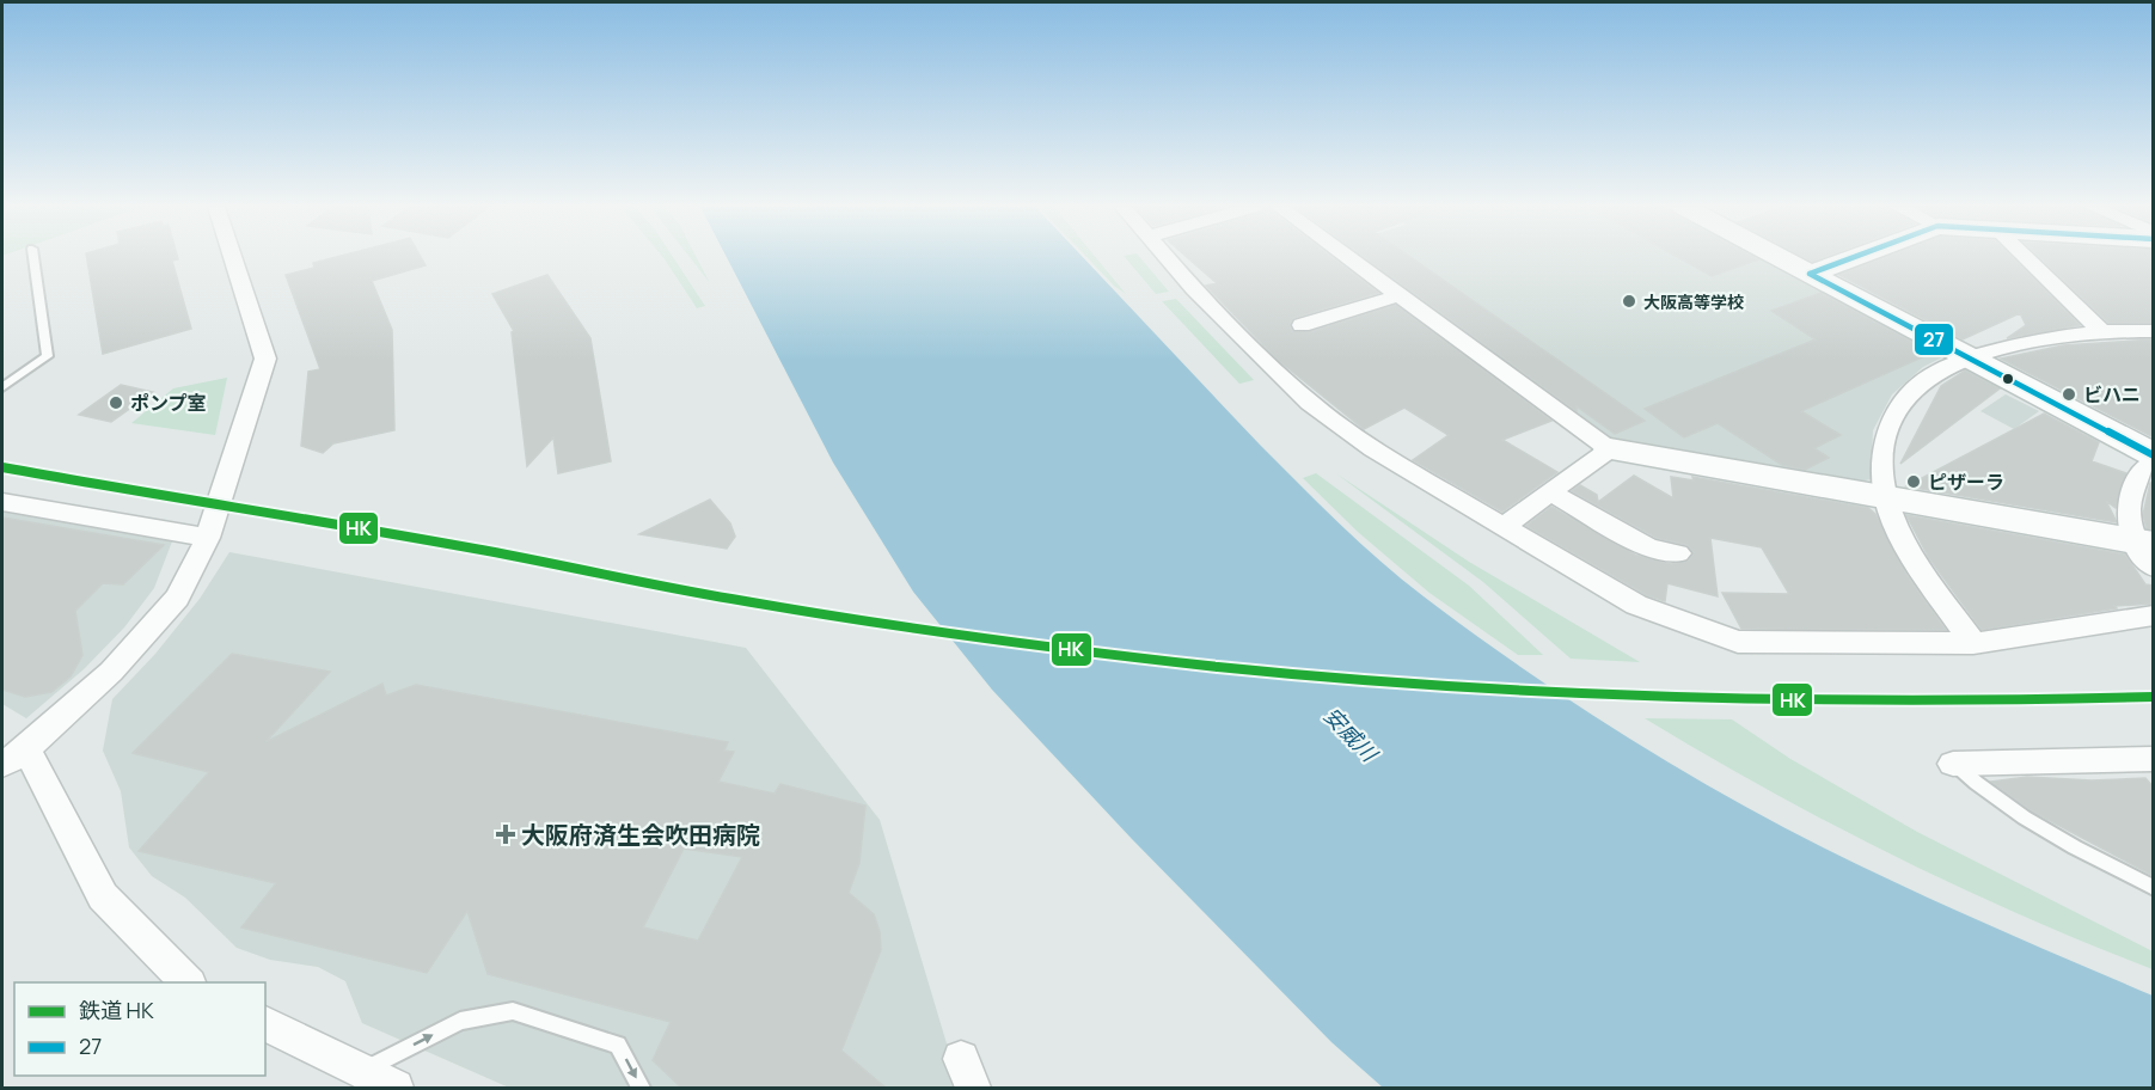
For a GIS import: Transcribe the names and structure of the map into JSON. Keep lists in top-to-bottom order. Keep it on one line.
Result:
{"water":["安威川"],"places":{"other":["大阪高等学校","ビハニ","ポンプ室","ピザーラ"],"health":["大阪府済生会吹田病院"]},"lines":["transit line 27","rail line HK"],"legend":["鉄道 HK","27"]}
